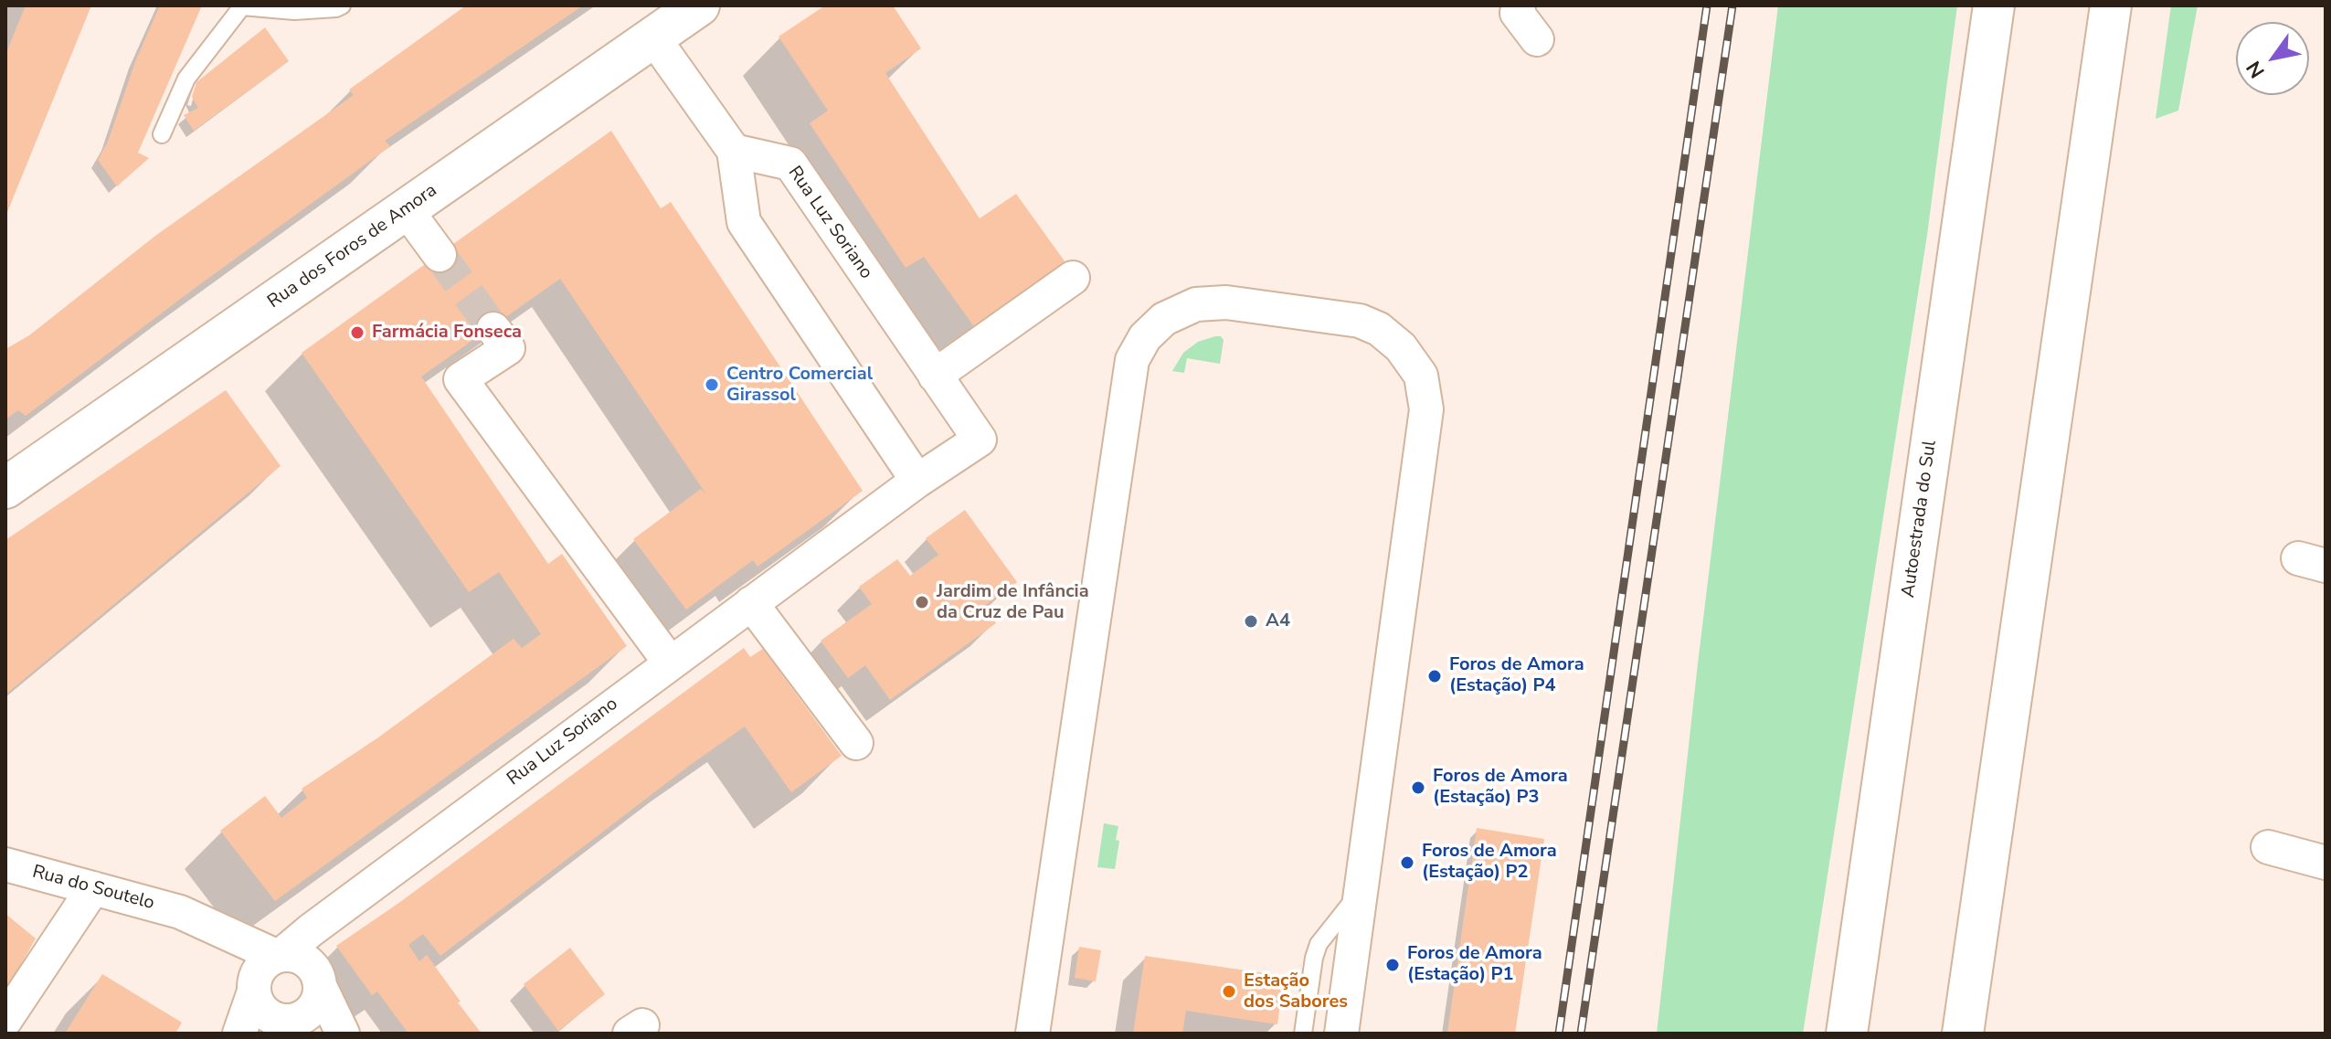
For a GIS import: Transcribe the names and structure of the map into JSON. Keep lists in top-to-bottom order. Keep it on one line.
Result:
{"streets":{"main road":["Rua dos Foros de Amora","Autoestrada do Sul"],"street":["Rua Luz Soriano","Rua do Soutelo"]},"places":["Farmácia Fonseca","Centro Comercial Girassol","Jardim de Infância da Cruz de Pau","A4","Foros de Amora (Estação) P4","Foros de Amora (Estação) P3","Foros de Amora (Estação) P2","Foros de Amora (Estação) P1","Estação dos Sabores"],"north":"bottom left"}
